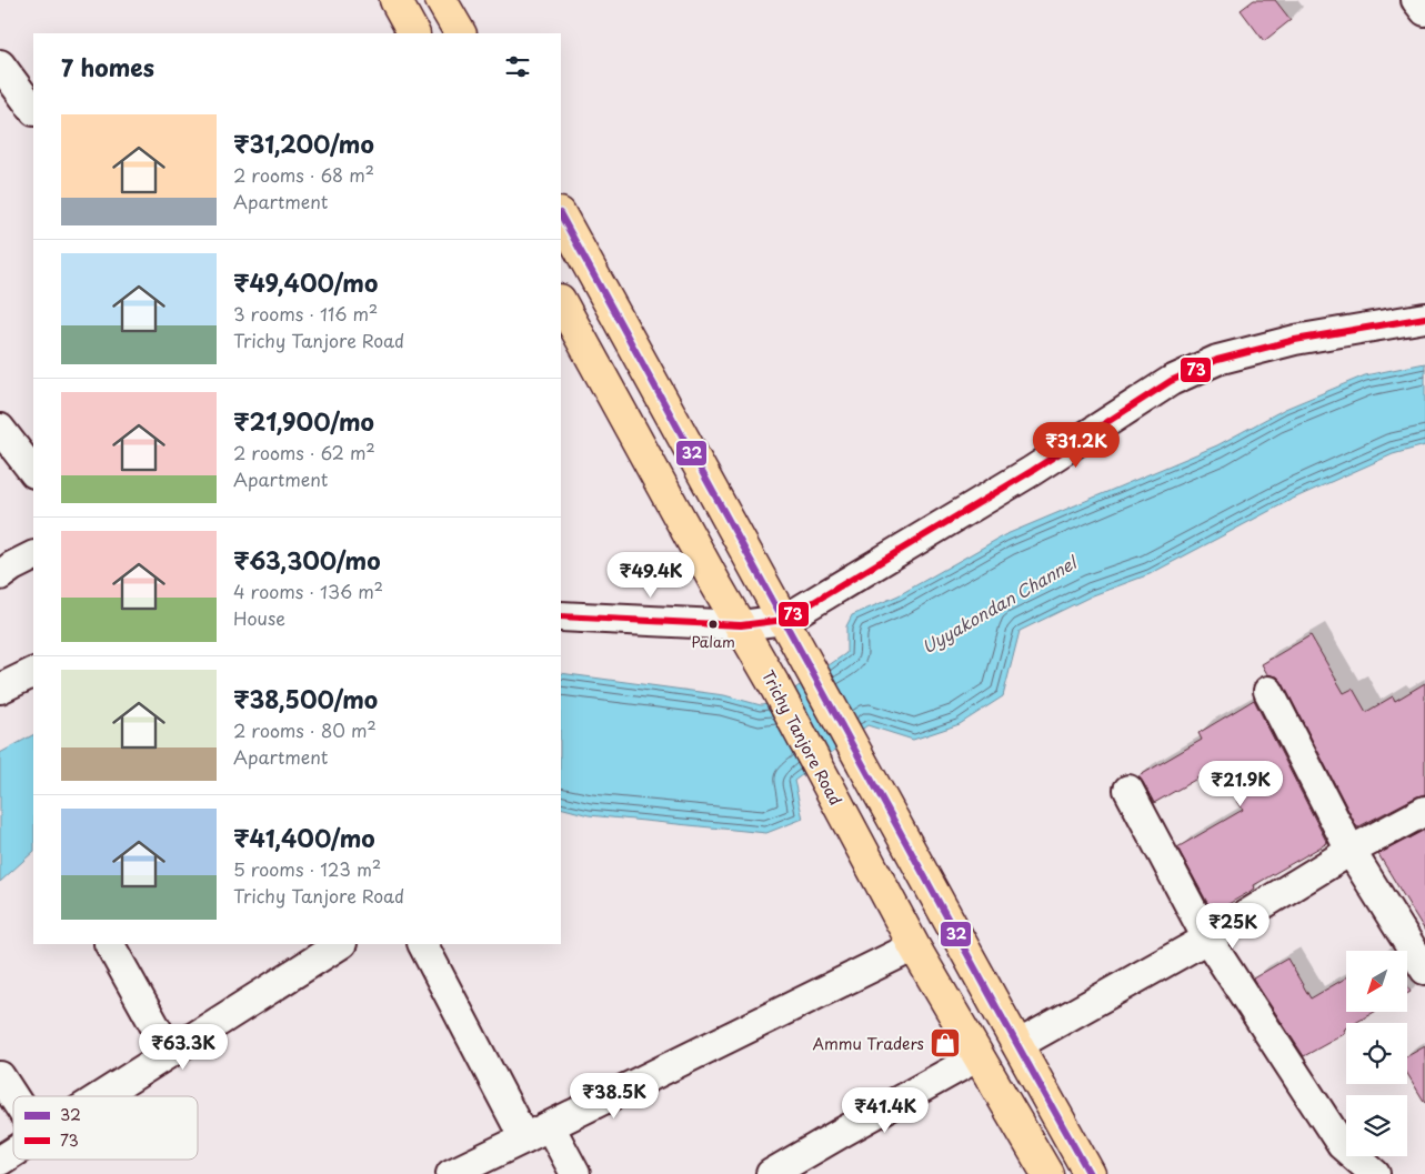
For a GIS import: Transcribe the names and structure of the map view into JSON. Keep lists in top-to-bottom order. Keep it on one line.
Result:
{"streets":{"highway":["Trichy Tanjore Road"]},"water":["Uyyakondan Channel"],"places":{"other":["Palam"],"shop":["Ammu Traders"]},"lines":["transit line 32","transit line 73"],"legend":["32","73"],"north":"bottom left","page":{"heading":"7 homes","list":[{"name":"₹31,200/mo","note":"2 rooms · 68 m² · Apartment"},{"name":"₹49,400/mo","note":"3 rooms · 116 m² · Trichy Tanjore Road"},{"name":"₹21,900/mo","note":"2 rooms · 62 m² · Apartment"},{"name":"₹63,300/mo","note":"4 rooms · 136 m² · House"},{"name":"₹38,500/mo","note":"2 rooms · 80 m² · Apartment"},{"name":"₹41,400/mo","note":"5 rooms · 123 m² · Trichy Tanjore Road"}],"price":["₹31.2K","₹49.4K","₹21.9K","₹25K","₹63.3K","₹38.5K","₹41.4K"]}}
